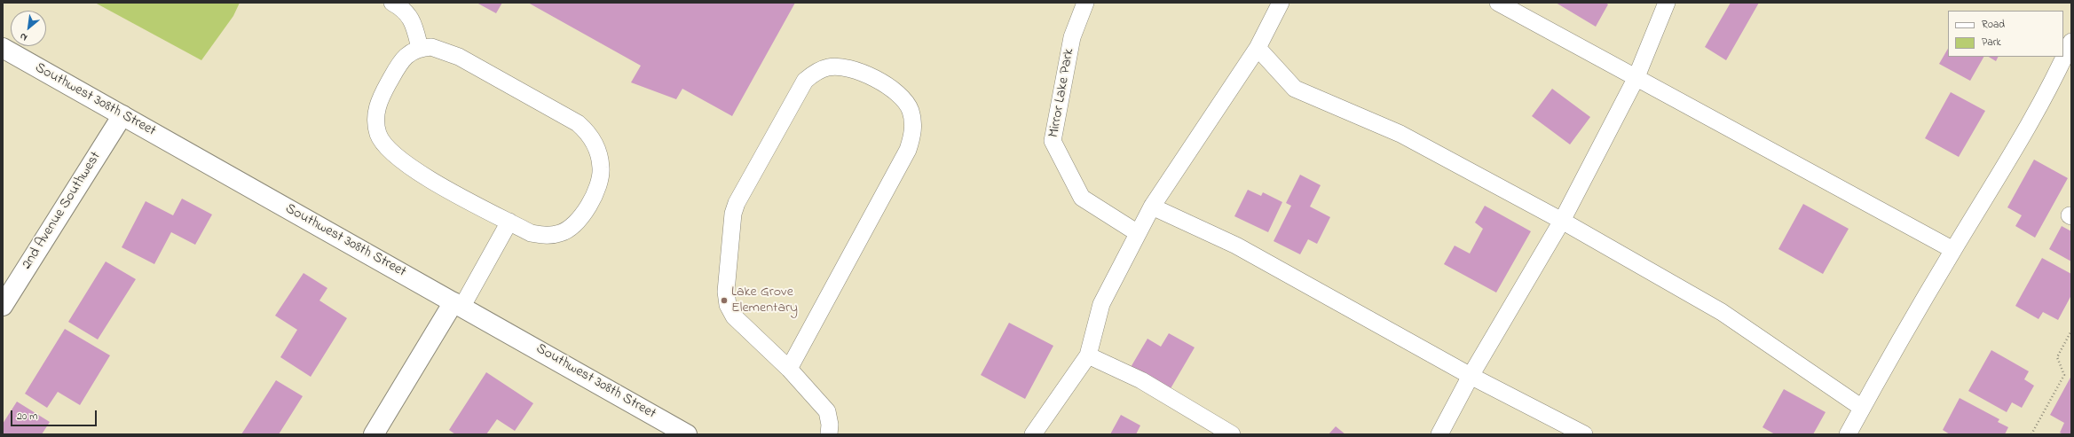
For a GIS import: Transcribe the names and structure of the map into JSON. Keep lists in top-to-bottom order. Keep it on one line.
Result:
{"streets":{"street":["Southwest 308th Street","2nd Avenue Southwest"],"lane":["Mirror Lake Park"]},"crossings":[["Southwest 308th Street","2nd Avenue Southwest"]],"places":["Lake Grove Elementary"],"legend":["Road","Park"],"scale_bar":"20 m","north":"bottom left"}
